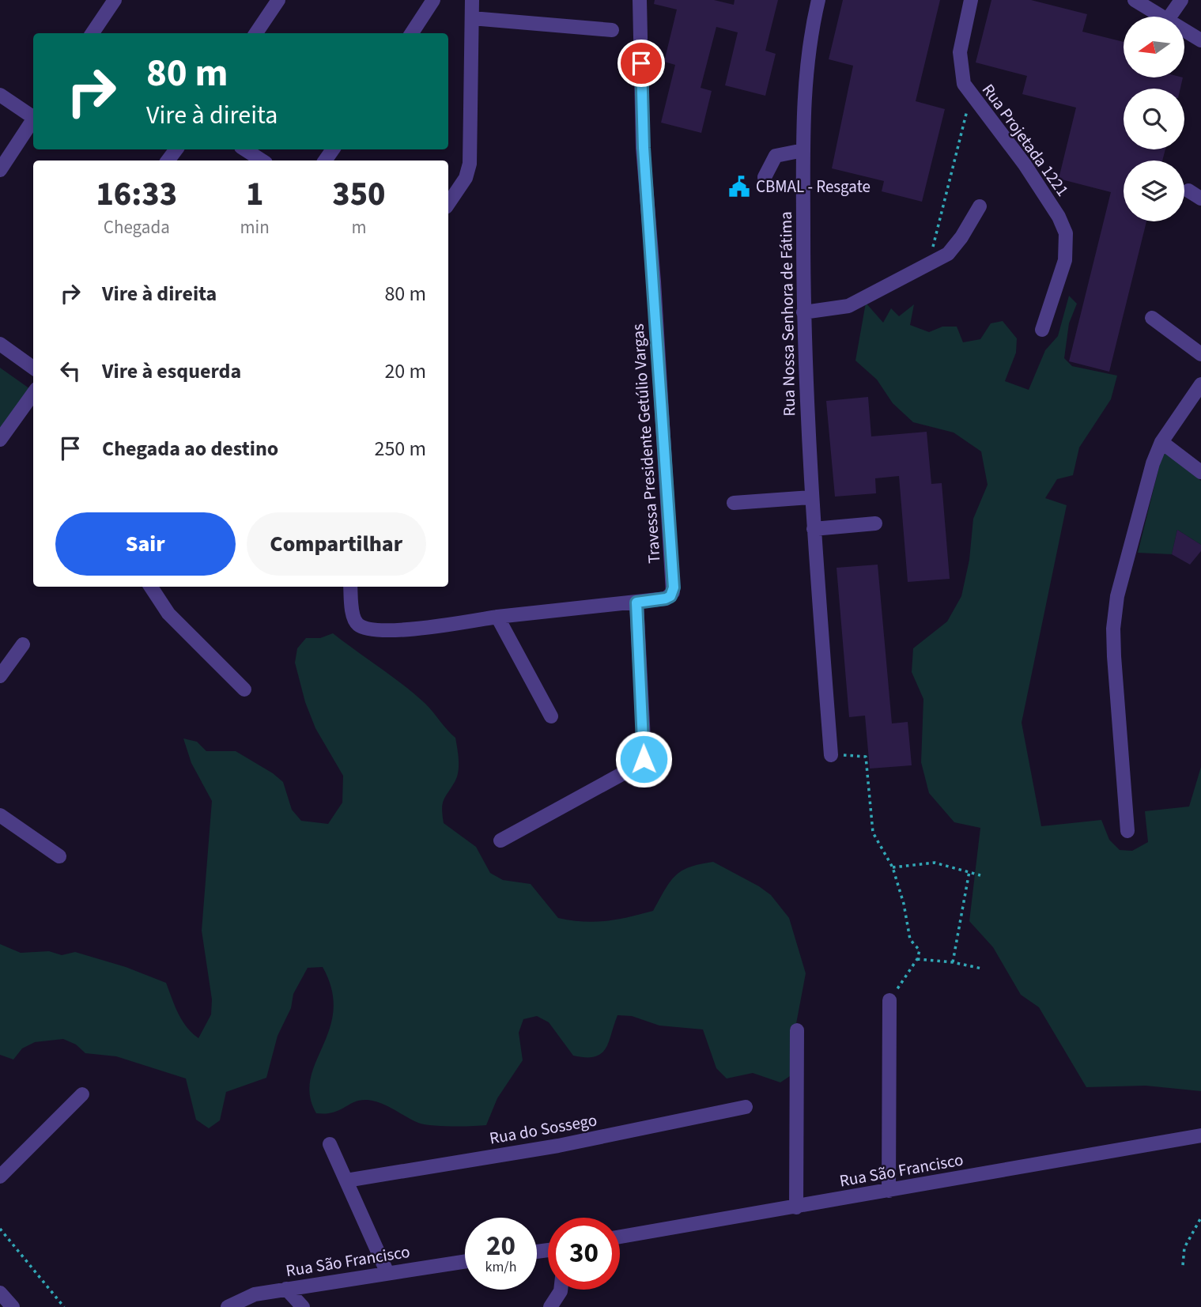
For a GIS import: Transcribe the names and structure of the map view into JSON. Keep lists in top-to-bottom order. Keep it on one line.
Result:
{"streets":{"street":["Rua Projetada 1221","Rua Nossa Senhora de Fátima","Travessa Presidente Getúlio Vargas","Rua do Sossego","Rua São Francisco"]},"places":{"public building":["CBMAL - Resgate"]},"north":"left","page":{"turn":["80 m","Vire à direita"],"eta":["16:33","Chegada","1","min","350","m"],"list":[{"name":"Vire à direita","value":"80 m"},{"name":"Vire à esquerda","value":"20 m"},{"name":"Chegada ao destino","value":"250 m"}],"buttons":["Sair","Compartilhar"],"speed":"20 km/h","limit":"30"}}
